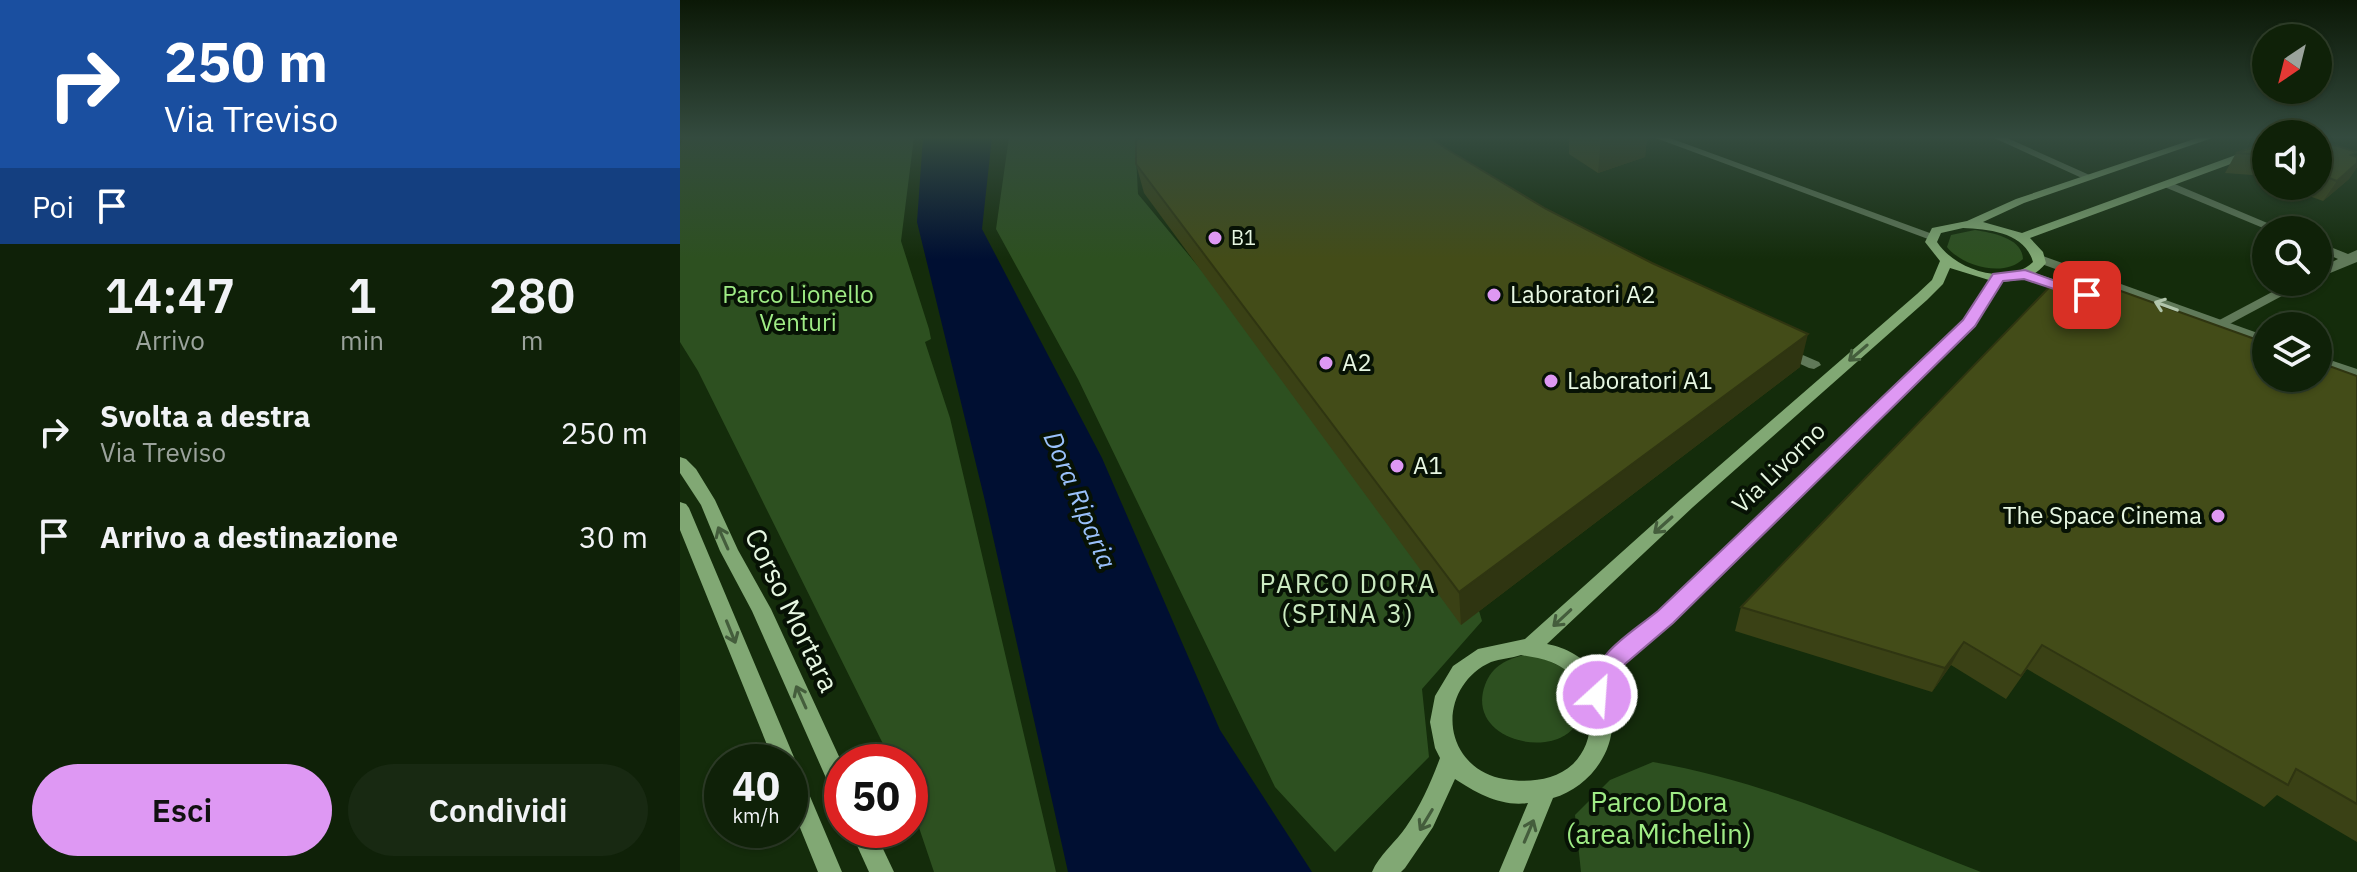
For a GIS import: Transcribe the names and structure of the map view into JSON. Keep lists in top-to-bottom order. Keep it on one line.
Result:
{"streets":{"main road":["Via Livorno","Corso Mortara"]},"districts":["PARCO DORA (SPINA 3)"],"water":["Dora Riparia"],"parks":["Parco Lionello Venturi","Parco Dora (area Michelin)"],"places":["B1","Laboratori A2","A2","Laboratori A1","A1","The Space Cinema"],"north":"bottom left","page":{"turn":["250 m","Via Treviso"],"then":"Poi","eta":["14:47","Arrivo","1","min","280","m"],"list":[{"name":"Svolta a destra","note":"Via Treviso","value":"250 m"},{"name":"Arrivo a destinazione","value":"30 m"}],"speed":"40 km/h","limit":"50","buttons":["Esci","Condividi"]}}
